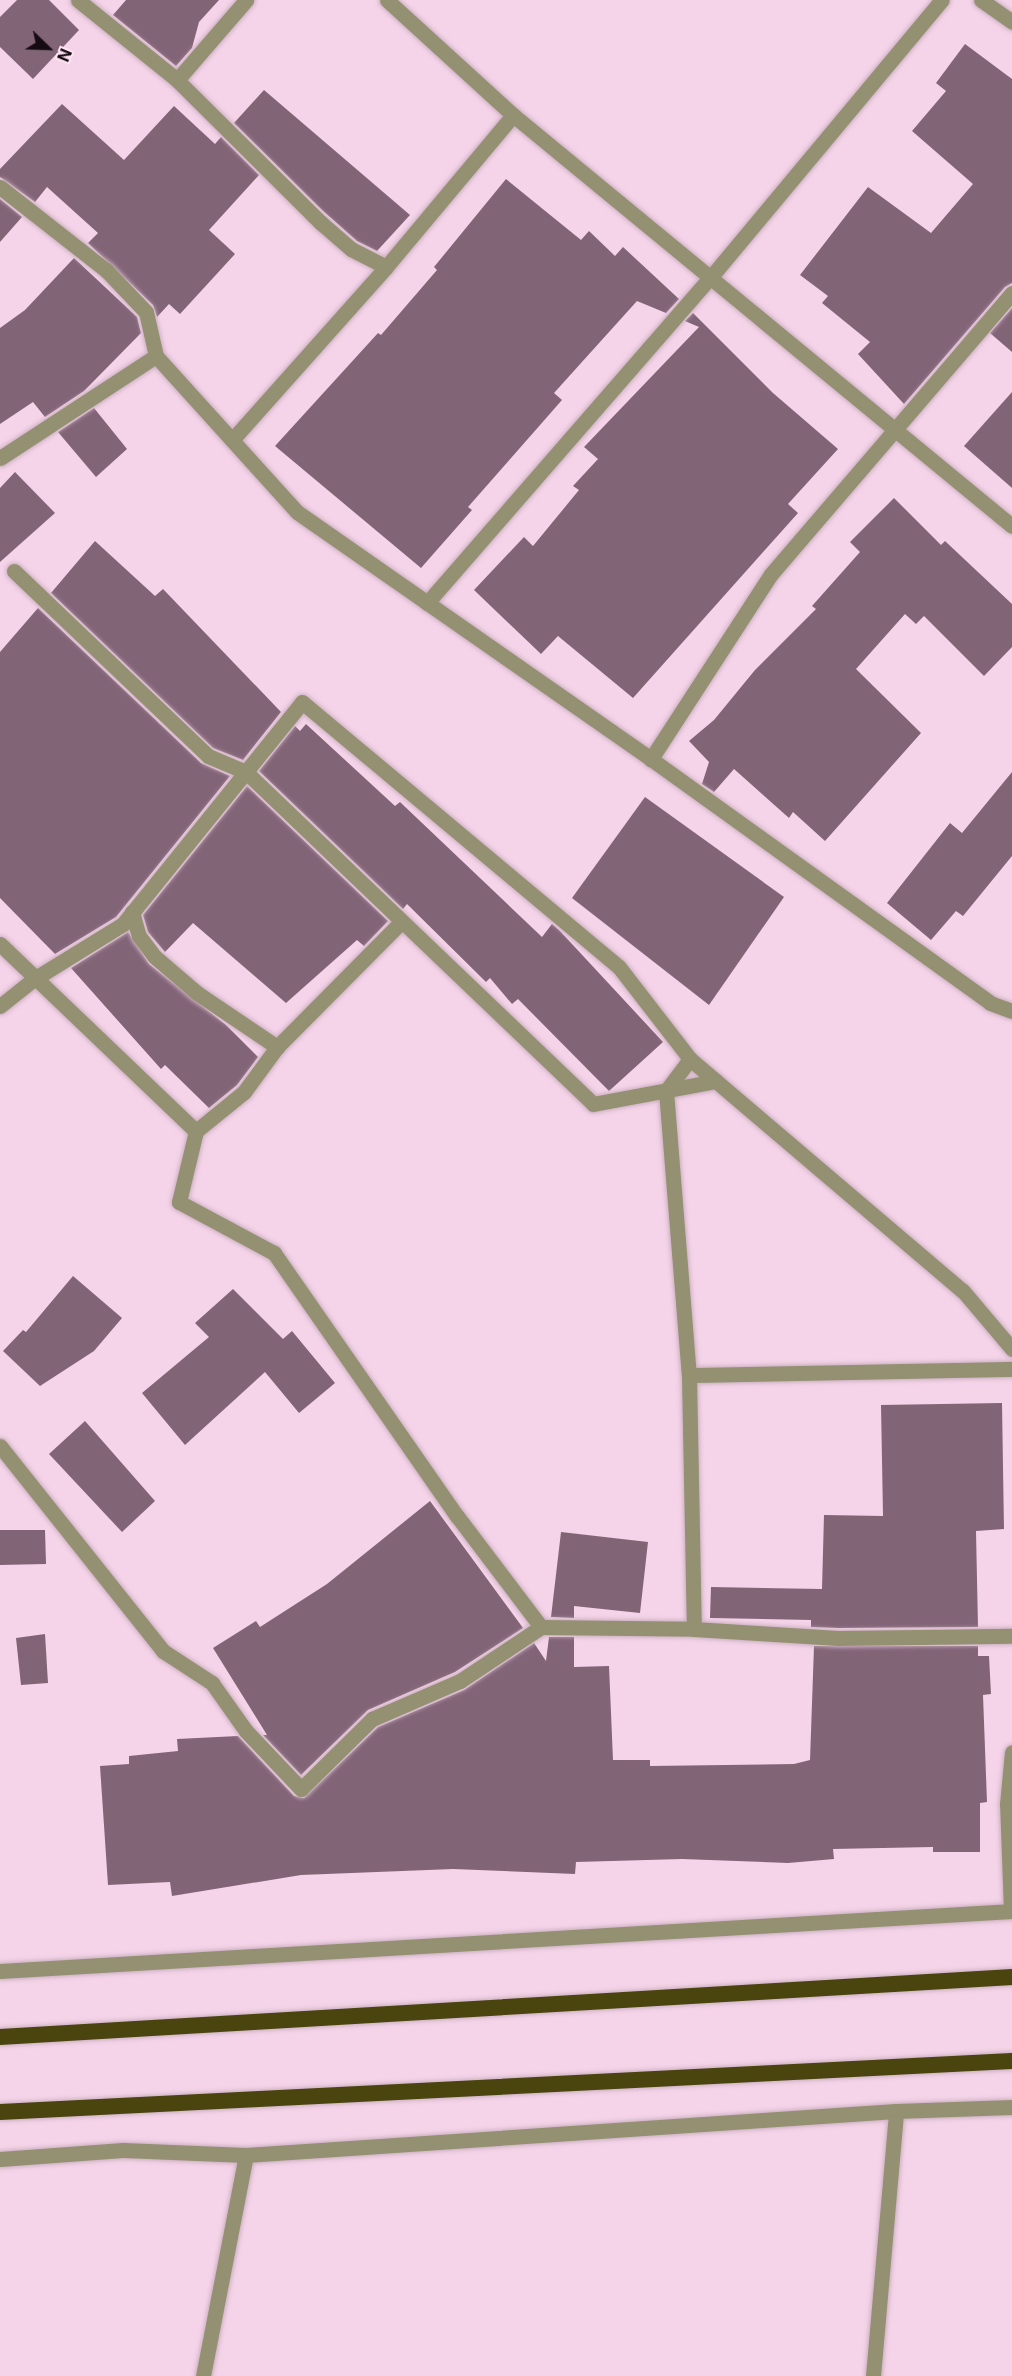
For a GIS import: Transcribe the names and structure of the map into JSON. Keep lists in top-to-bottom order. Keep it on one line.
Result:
{"north":"bottom right"}
